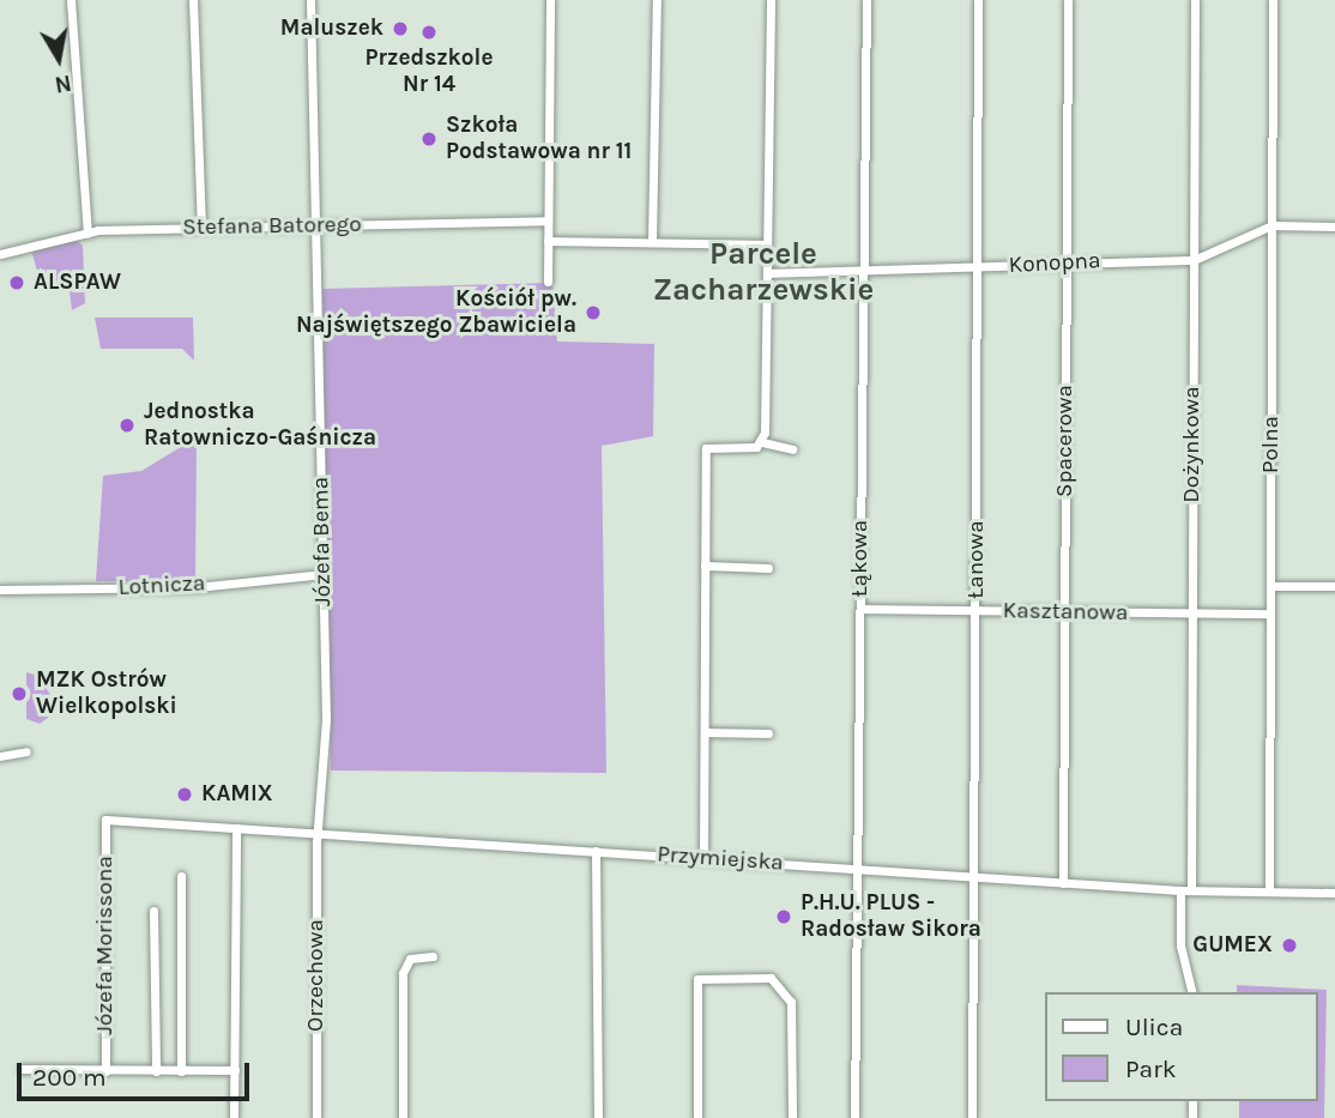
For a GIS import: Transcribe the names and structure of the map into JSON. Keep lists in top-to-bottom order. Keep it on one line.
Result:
{"streets":{"street":["Stefana Batorego","Konopna","Spacerowa","Dożynkowa","Polna","Józefa Bema","Łąkowa","Łanowa","Lotnicza","Kasztanowa","Przymiejska","Józefa Morissona","Orzechowa"]},"crossings":[["Stefana Batorego","Józefa Bema"],["Konopna","Spacerowa"],["Konopna","Dożynkowa"],["Konopna","Polna"],["Konopna","Łąkowa"],["Konopna","Łanowa"],["Spacerowa","Kasztanowa"],["Spacerowa","Przymiejska"],["Dożynkowa","Kasztanowa"],["Dożynkowa","Przymiejska"],["Polna","Kasztanowa"],["Polna","Przymiejska"],["Józefa Bema","Lotnicza"],["Józefa Bema","Przymiejska"],["Józefa Bema","Orzechowa"],["Łąkowa","Kasztanowa"],["Łąkowa","Przymiejska"],["Łanowa","Kasztanowa"],["Łanowa","Przymiejska"],["Przymiejska","Józefa Morissona"],["Przymiejska","Orzechowa"]],"districts":["Parcele Zacharzewskie"],"places":["Maluszek","Przedszkole Nr 14","Szkoła Podstawowa nr 11","ALSPAW","Kościół pw. Najświętszego Zbawiciela","Jednostka Ratowniczo-Gaśnicza","MZK Ostrów Wielkopolski","KAMIX","P.H.U. PLUS - Radosław Sikora","GUMEX"],"legend":["Ulica","Park"],"scale_bar":"200 m","north":"bottom"}
